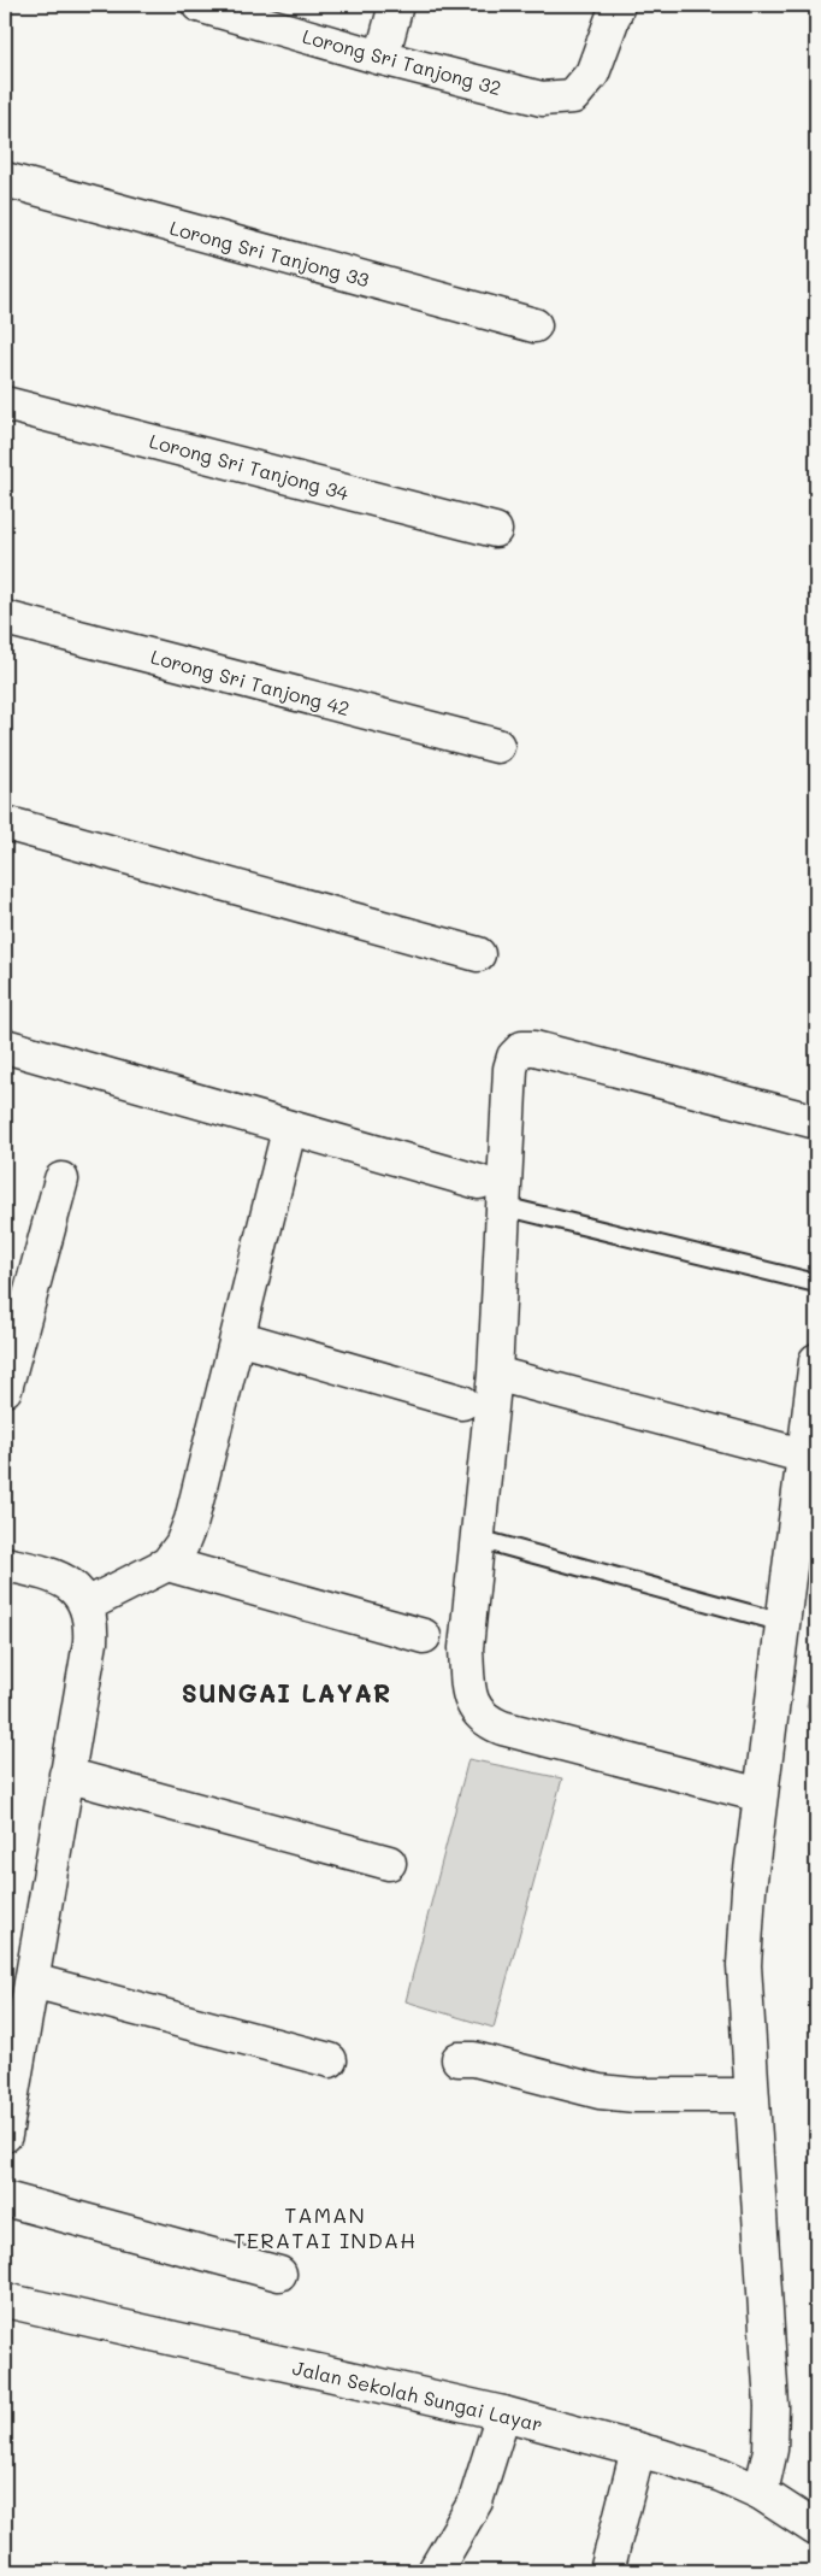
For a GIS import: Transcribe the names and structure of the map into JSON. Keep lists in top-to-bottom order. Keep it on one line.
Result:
{"streets":{"street":["Lorong Sri Tanjong 32","Lorong Sri Tanjong 33","Lorong Sri Tanjong 34","Lorong Sri Tanjong 42","Jalan Sekolah Sungai Layar"]},"districts":["SUNGAI LAYAR","TAMAN TERATAI INDAH"]}
